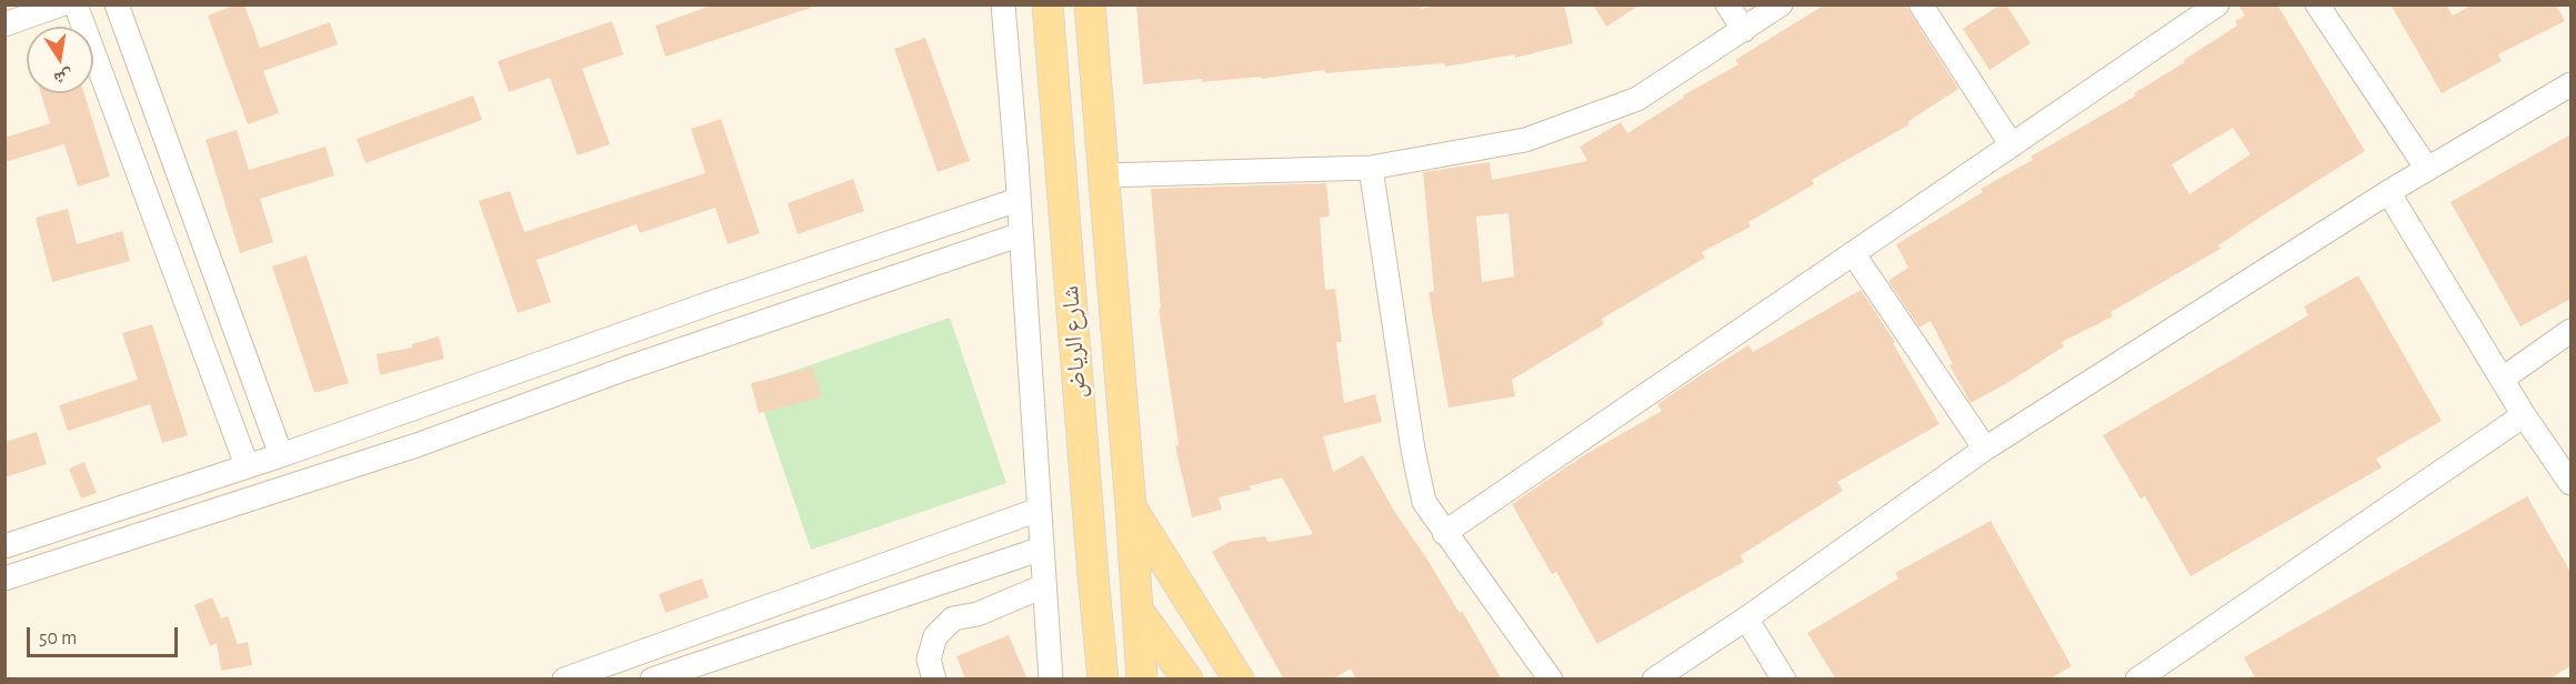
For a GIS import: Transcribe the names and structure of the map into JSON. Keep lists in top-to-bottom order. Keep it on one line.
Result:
{"streets":{"main road":["شارع الرياض"]},"scale_bar":"50 m","north":"bottom"}
